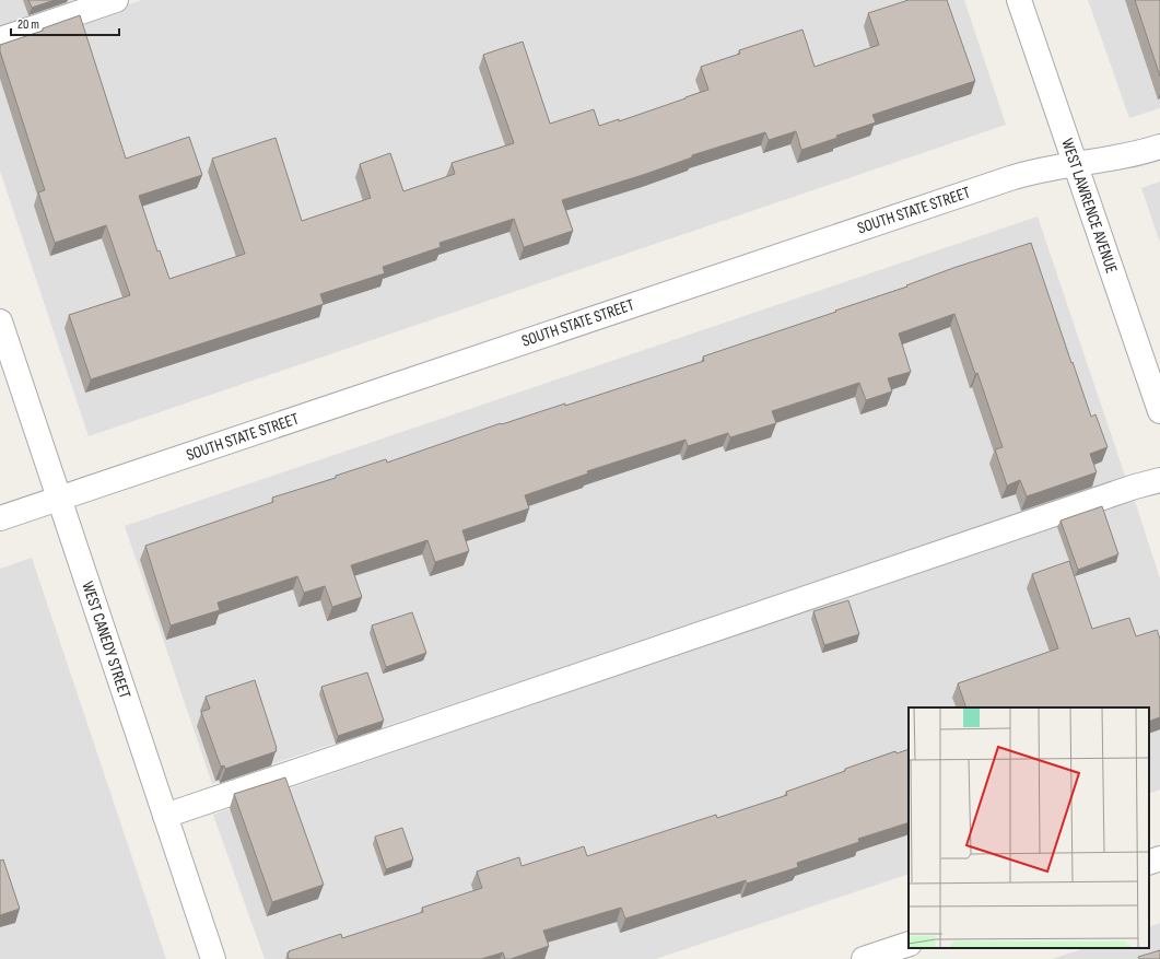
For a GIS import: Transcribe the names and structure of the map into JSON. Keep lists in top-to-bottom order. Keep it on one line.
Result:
{"streets":{"street":["WEST LAWRENCE AVENUE","SOUTH STATE STREET","WEST CANEDY STREET"]},"crossings":[["WEST LAWRENCE AVENUE","SOUTH STATE STREET"],["SOUTH STATE STREET","WEST CANEDY STREET"]],"scale_bar":"20 m"}
